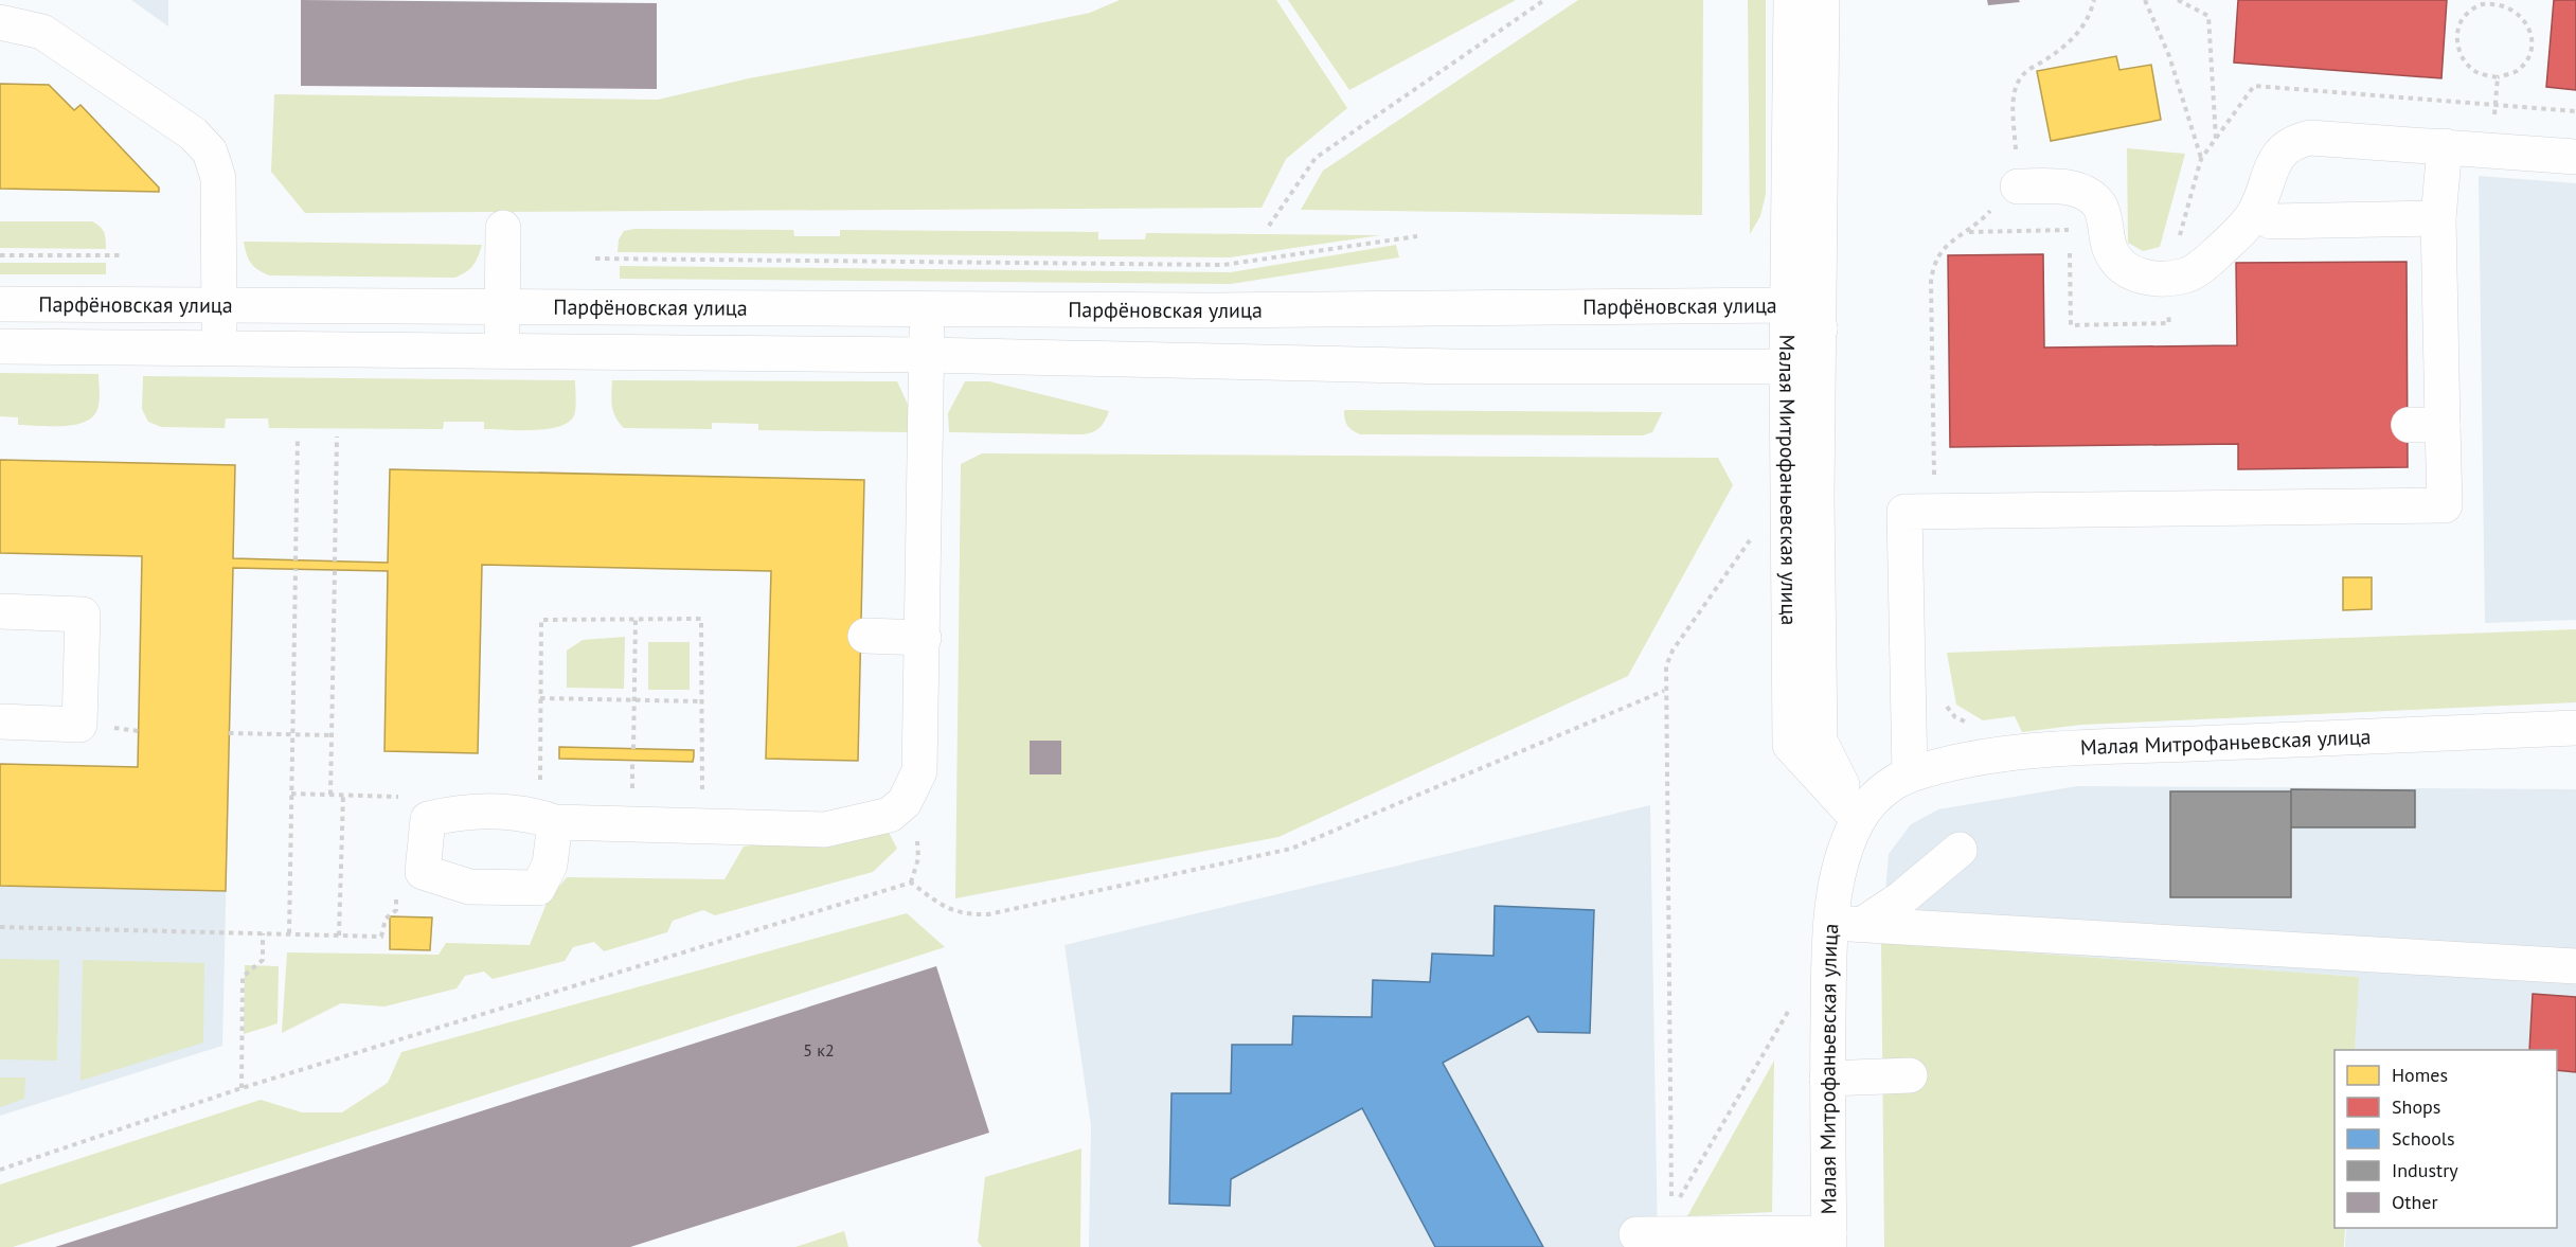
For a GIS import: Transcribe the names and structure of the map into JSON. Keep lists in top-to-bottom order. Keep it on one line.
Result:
{"streets":{"street":["Парфёновская улица","Малая Митрофаньевская улица"]},"crossings":[["Парфёновская улица","Малая Митрофаньевская улица"]],"house_numbers":["5 к2"],"legend":["Homes","Shops","Schools","Industry","Other"]}
